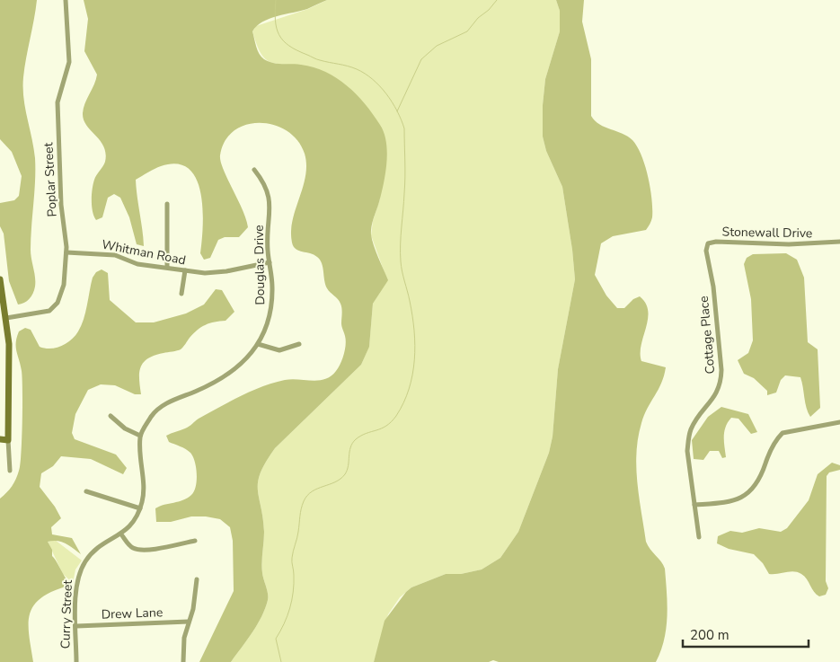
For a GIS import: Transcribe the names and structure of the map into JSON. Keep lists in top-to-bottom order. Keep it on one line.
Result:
{"streets":{"street":["Poplar Street","Stonewall Drive","Whitman Road","Douglas Drive","Cottage Place","Drew Lane","Curry Street"]},"crossings":[["Poplar Street","Whitman Road"],["Stonewall Drive","Cottage Place"],["Whitman Road","Douglas Drive"],["Drew Lane","Curry Street"]],"scale_bar":"200 m"}
